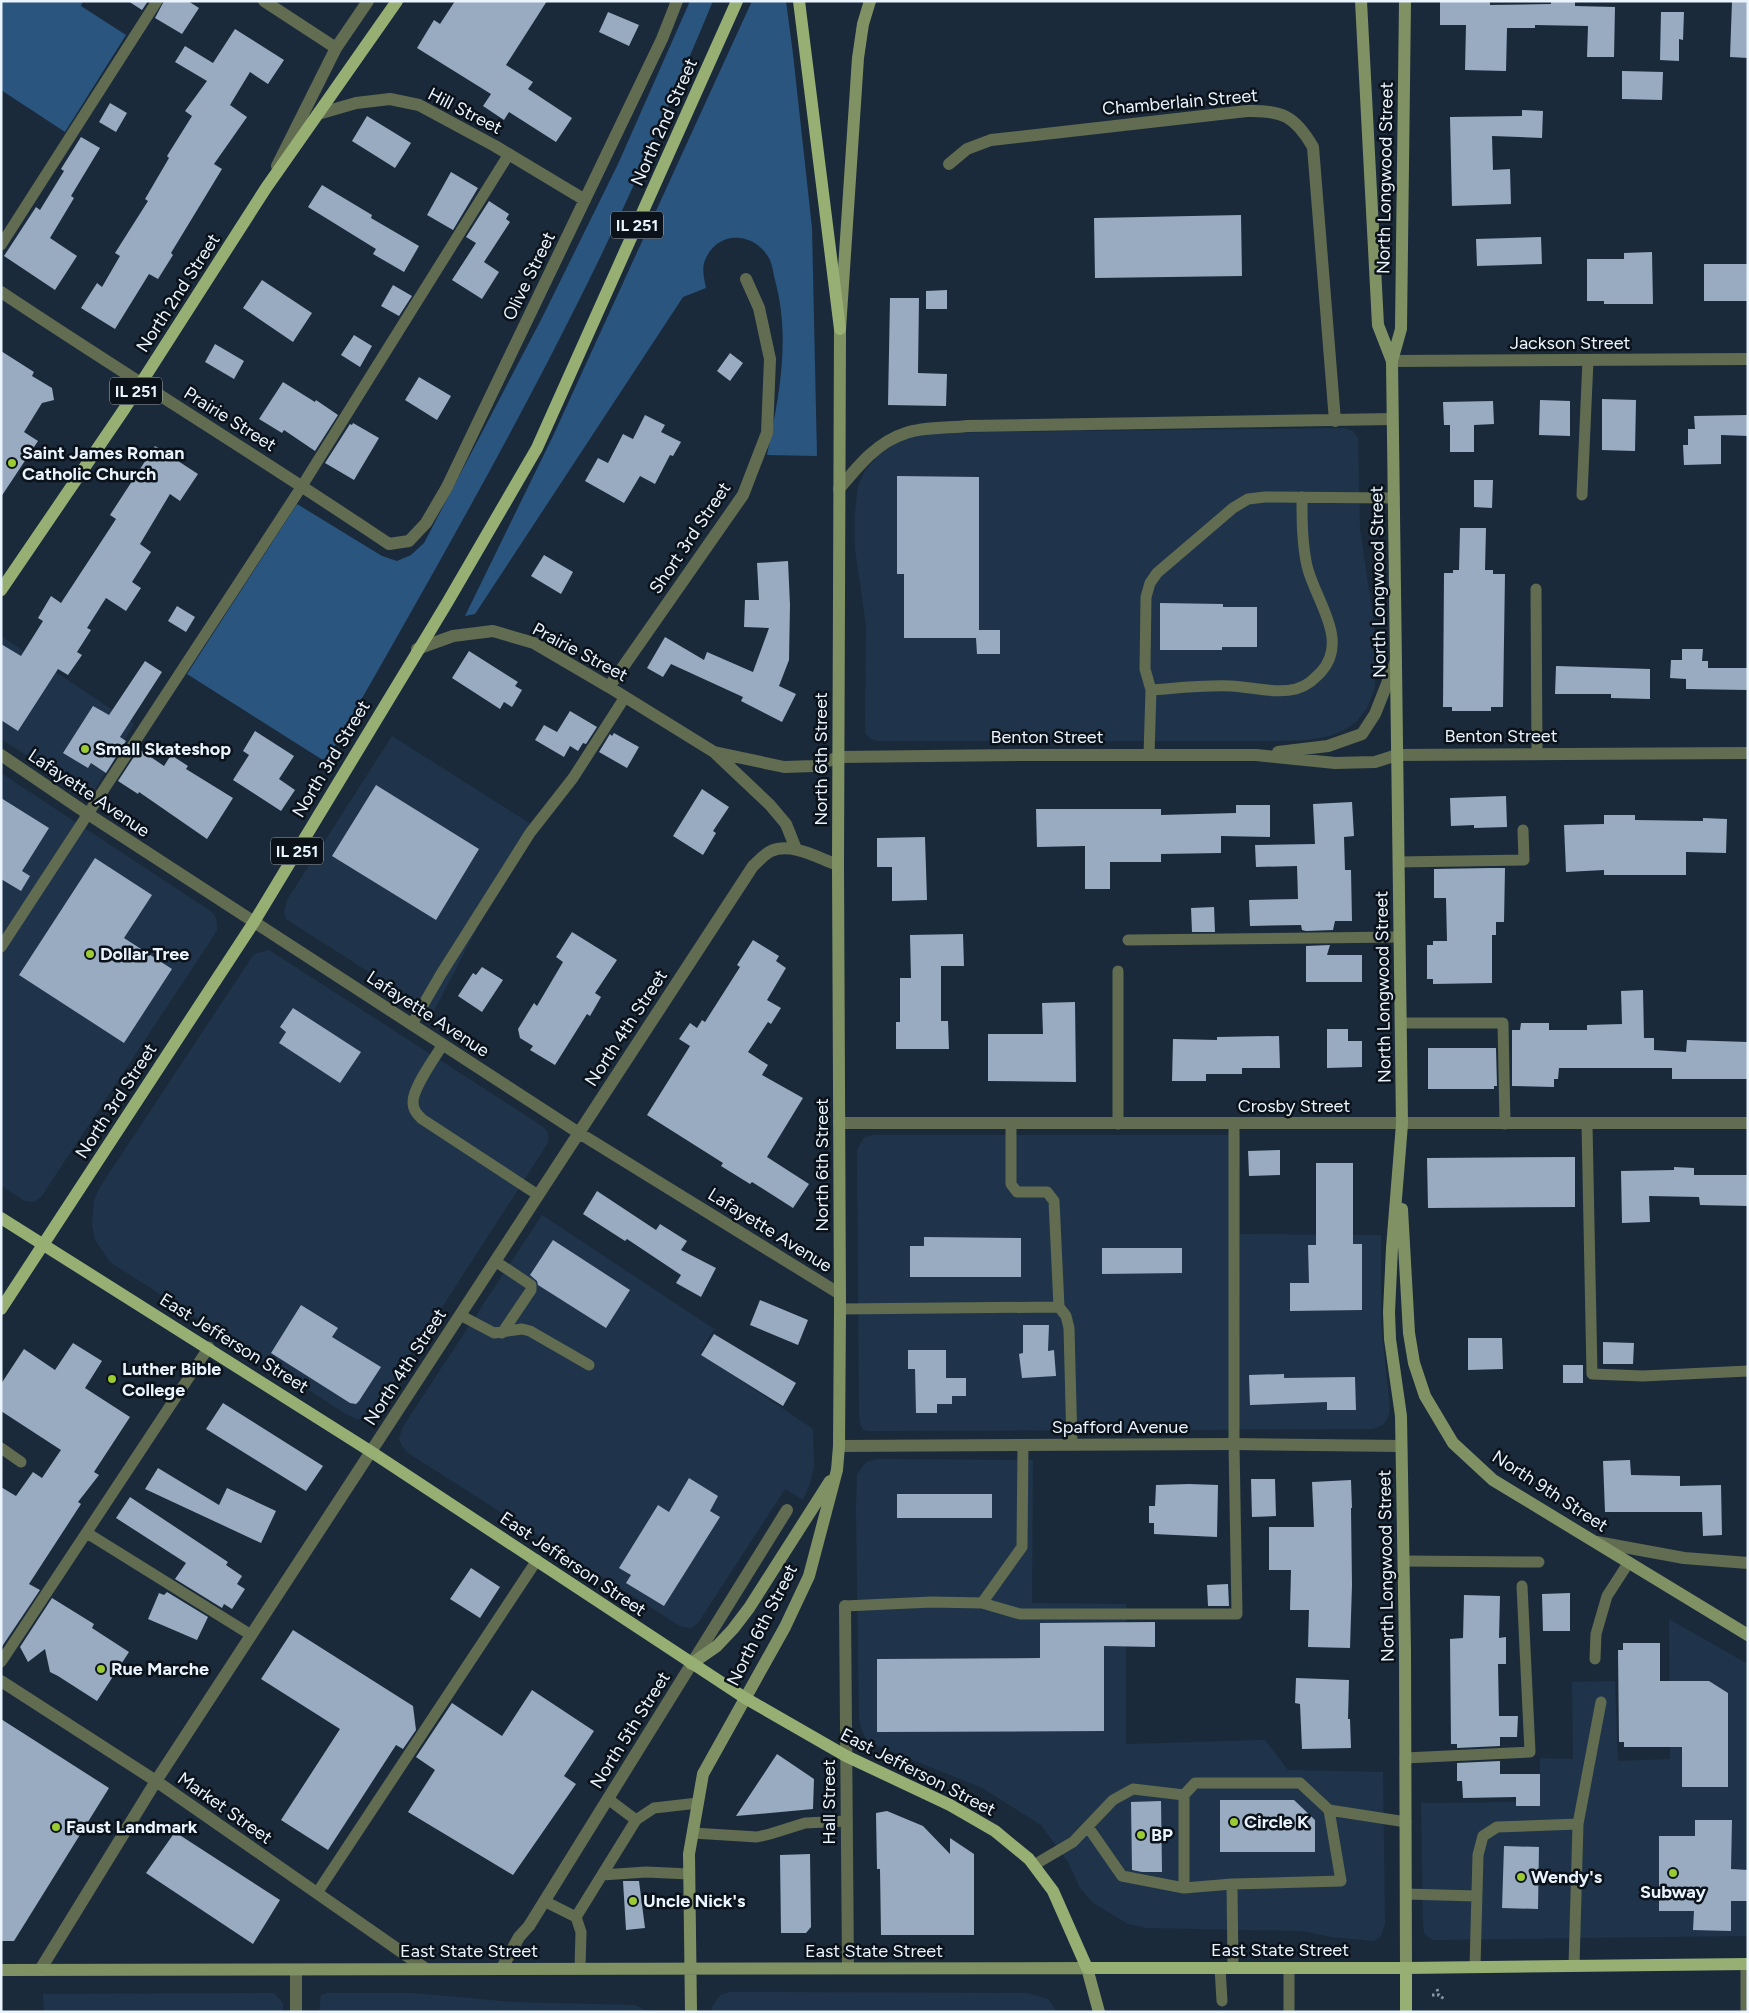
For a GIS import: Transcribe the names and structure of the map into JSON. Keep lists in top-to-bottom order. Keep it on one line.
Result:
{"streets":{"main road":["North 2nd Street","North Longwood Street","IL 251","North 3rd Street","North 6th Street","East Jefferson Street","North 9th Street","East State Street"],"street":["Chamberlain Street","Hill Street","Olive Street","Jackson Street","Prairie Street","Short 3rd Street","Benton Street","Lafayette Avenue","North 4th Street","Crosby Street","Spafford Avenue","North 5th Street","Hall Street","Market Street"]},"crossings":[["Hill Street","North 2nd Street"],["Hill Street","Olive Street"],["North 2nd Street","Prairie Street"],["North 2nd Street","North 3rd Street"],["North Longwood Street","Jackson Street"],["North Longwood Street","Benton Street"],["North Longwood Street","Crosby Street"],["North Longwood Street","Spafford Avenue"],["North Longwood Street","North 9th Street"],["North Longwood Street","East State Street"],["Olive Street","Prairie Street"],["Prairie Street","Short 3rd Street"],["Prairie Street","Benton Street"],["Prairie Street","North 3rd Street"],["Prairie Street","North 6th Street"],["Prairie Street","North 4th Street"],["Benton Street","North 6th Street"],["North 3rd Street","Lafayette Avenue"],["North 3rd Street","East Jefferson Street"],["North 6th Street","Lafayette Avenue"],["North 6th Street","North 4th Street"],["North 6th Street","Crosby Street"],["North 6th Street","East Jefferson Street"],["North 6th Street","Spafford Avenue"],["North 6th Street","East State Street"],["Lafayette Avenue","North 4th Street"],["North 4th Street","East Jefferson Street"],["North 4th Street","Market Street"],["North 4th Street","East State Street"],["East Jefferson Street","North 5th Street"],["East Jefferson Street","Hall Street"],["East Jefferson Street","East State Street"],["North 5th Street","East State Street"],["Hall Street","East State Street"],["Market Street","East State Street"]],"places":["Saint James Roman Catholic Church","Small Skateshop","Dollar Tree","Luther Bible College","Rue Marche","Circle K","Faust Landmark","BP","Subway","Wendy's","Uncle Nick's"]}
